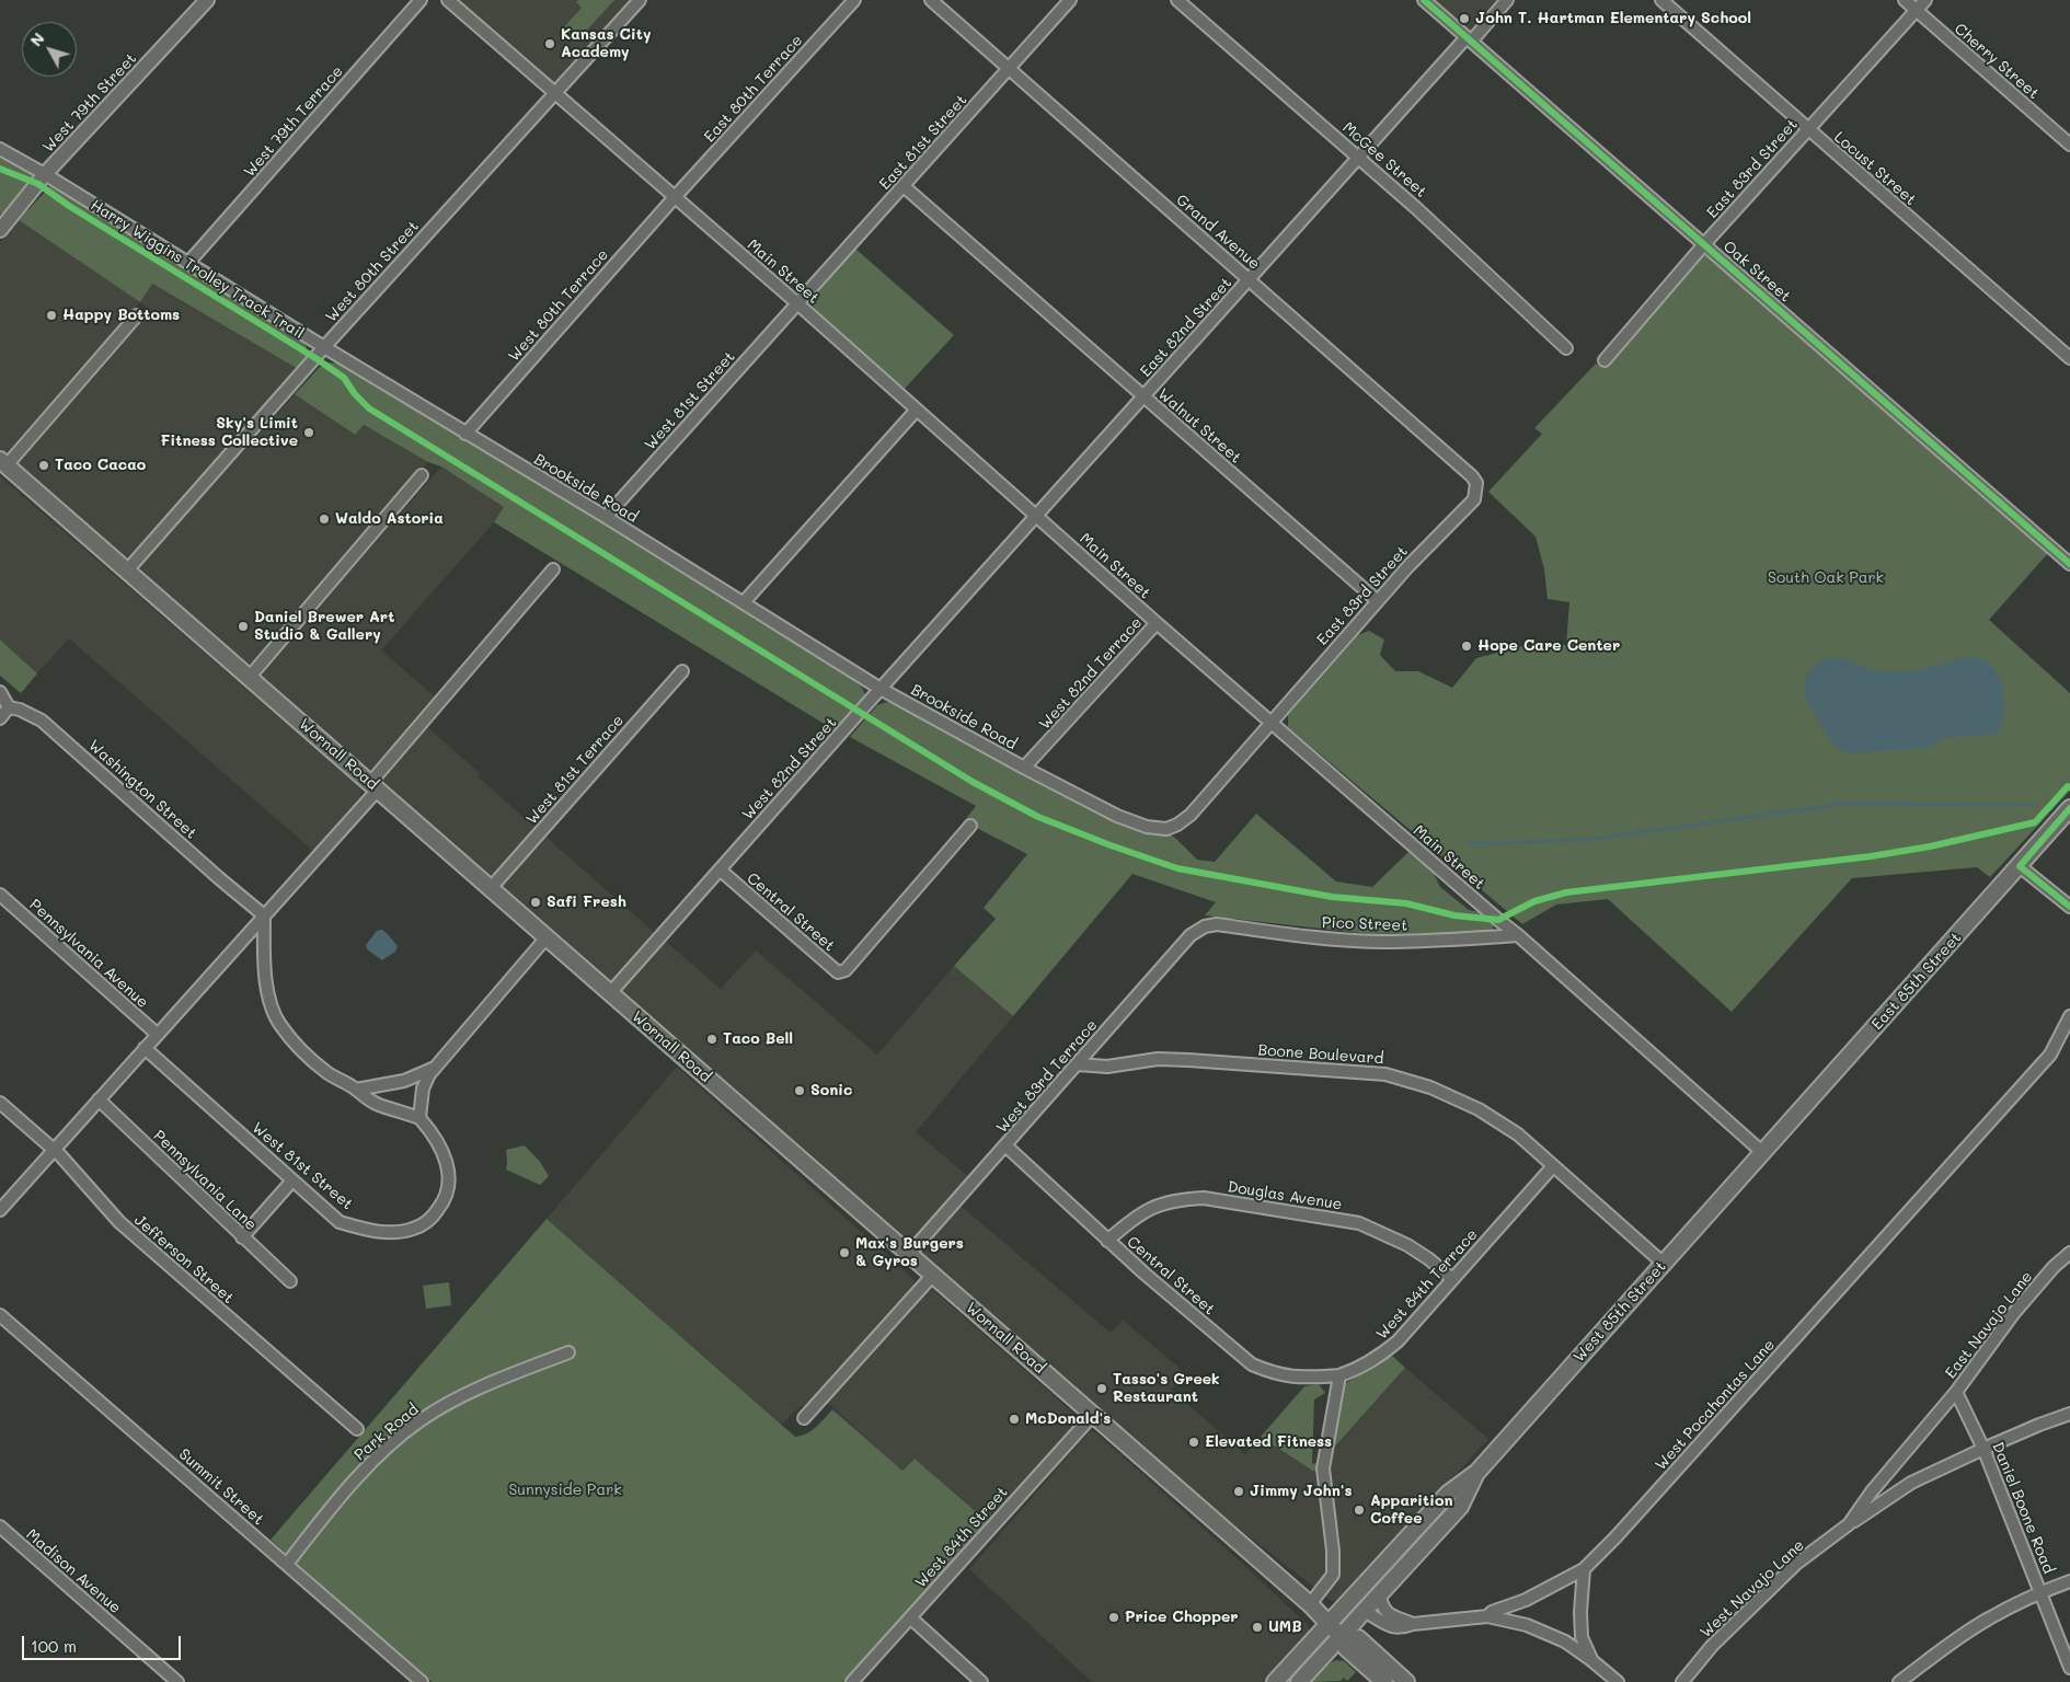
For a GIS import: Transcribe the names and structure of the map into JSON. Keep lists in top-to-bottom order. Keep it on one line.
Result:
{"streets":{"main road":["Wornall Road","East 85th Street","West 85th Street"],"street":["Cherry Street","East 80th Terrace","West 79th Street","West 79th Terrace","East 81st Street","McGee Street","East 83rd Street","Locust Street","Grand Avenue","West 80th Street","Main Street","Oak Street","West 80th Terrace","East 82nd Street","West 81st Street","Walnut Street","Brookside Road","West 82nd Terrace","West 82nd Street","West 81st Terrace","Washington Street","Central Street","Pico Street","Pennsylvania Avenue","Boone Boulevard","West 83rd Terrace","Pennsylvania Lane","Douglas Avenue","Jefferson Street","West 84th Terrace","East Navajo Lane","West Pocahontas Lane","Park Road","Summit Street","Daniel Boone Road","West 84th Street","Madison Avenue","West Navajo Lane"],"cycle path":["Harry Wiggins Trolley Track Trail"]},"crossings":[["Cherry Street","East 83rd Street"],["East 80th Terrace","Main Street"],["East 80th Terrace","West 80th Terrace"],["West 79th Street","Brookside Road"],["West 79th Terrace","Brookside Road"],["East 81st Street","Grand Avenue"],["East 81st Street","Main Street"],["East 81st Street","West 81st Street"],["East 81st Street","Walnut Street"],["McGee Street","East 82nd Street"],["East 83rd Street","Locust Street"],["East 83rd Street","Grand Avenue"],["East 83rd Street","Main Street"],["East 83rd Street","Oak Street"],["East 83rd Street","Walnut Street"],["East 83rd Street","Brookside Road"],["Grand Avenue","East 82nd Street"],["West 80th Street","Main Street"],["West 80th Street","Brookside Road"],["West 80th Street","Wornall Road"],["Main Street","West 80th Terrace"],["Main Street","East 82nd Street"],["Main Street","West 81st Street"],["Main Street","West 82nd Terrace"],["Main Street","West 82nd Street"],["Main Street","Pico Street"],["Main Street","East 85th Street"],["Main Street","West 85th Street"],["Oak Street","East 82nd Street"],["West 80th Terrace","Brookside Road"],["East 82nd Street","Walnut Street"],["East 82nd Street","West 82nd Street"],["West 81st Street","Brookside Road"],["Brookside Road","West 82nd Terrace"],["Brookside Road","West 82nd Street"],["Wornall Road","West 82nd Street"],["Wornall Road","West 81st Terrace"],["Wornall Road","West 83rd Terrace"],["Wornall Road","West 85th Street"],["Wornall Road","West 84th Street"],["West 82nd Street","Central Street"],["Central Street","West 83rd Terrace"],["Central Street","Douglas Avenue"],["Central Street","West 84th Terrace"],["Pico Street","West 83rd Terrace"],["East 85th Street","West 85th Street"],["Boone Boulevard","West 83rd Terrace"],["Boone Boulevard","West 84th Terrace"],["Boone Boulevard","West 85th Street"],["Douglas Avenue","West 84th Terrace"],["East Navajo Lane","Daniel Boone Road"],["East Navajo Lane","West Navajo Lane"],["Park Road","Summit Street"],["Daniel Boone Road","West Navajo Lane"]],"parks":["South Oak Park","Sunnyside Park"],"places":["John T. Hartman Elementary School","Kansas City Academy","Happy Bottoms","Sky's Limit Fitness Collective","Taco Cacao","Waldo Astoria","Daniel Brewer Art Studio & Gallery","Hope Care Center","Safi Fresh","Taco Bell","Sonic","Max's Burgers & Gyros","Tasso's Greek Restaurant","McDonald's","Elevated Fitness","Jimmy John's","Apparition Coffee","Price Chopper","UMB"],"scale_bar":"100 m","north":"top left"}
